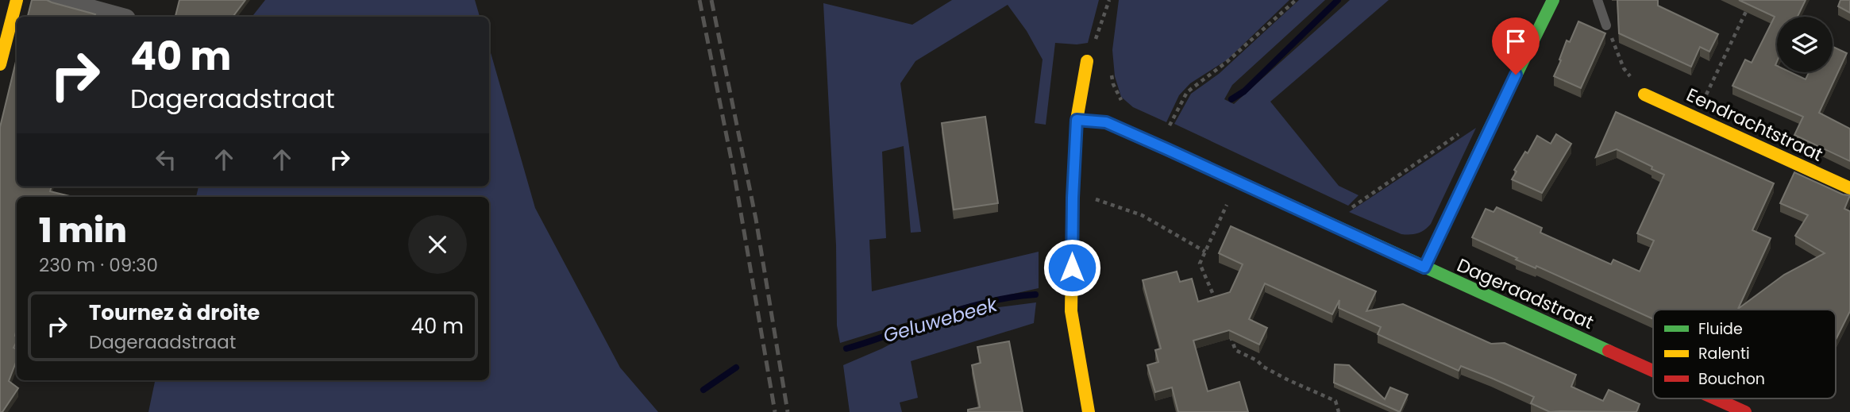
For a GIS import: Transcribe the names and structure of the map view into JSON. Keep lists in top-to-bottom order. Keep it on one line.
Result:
{"streets":{"street":["Eendrachtstraat","Dageraadstraat"]},"water":["Geluwebeek"],"legend":["Fluide","Ralenti","Bouchon"],"page":{"turn":["40 m","Dageraadstraat"],"heading":["1 min","230 m · 09:30"],"list":[{"name":"Tournez à droite","note":"Dageraadstraat","value":"40 m"}]}}
